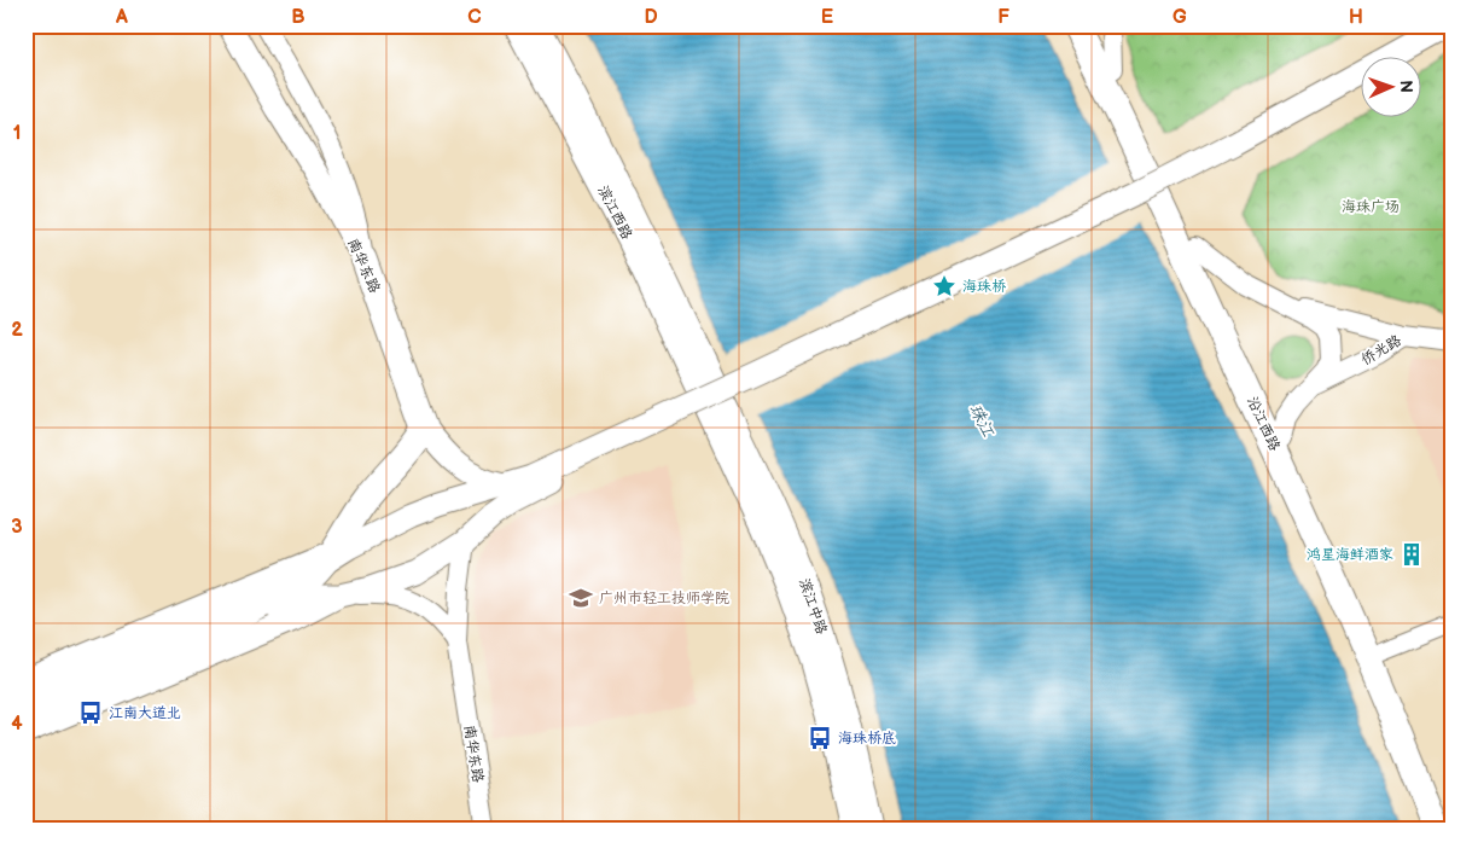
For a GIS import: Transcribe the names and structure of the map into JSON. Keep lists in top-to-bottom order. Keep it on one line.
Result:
{"streets":{"main road":["滨江西路","南华东路","沿江西路","滨江中路"],"street":["侨光路"]},"crossings":[["滨江西路","滨江中路"]],"water":["珠江"],"parks":["海珠广场"],"places":{"place":["海珠桥"],"building":["鸿星海鲜酒家"],"school or university":["广州市轻工技师学院"],"bus stop":["江南大道北","海珠桥底"]},"north":"right","grid":{"columns":["A","B","C","D","E","F","G","H"],"rows":["1","2","3","4"]}}
